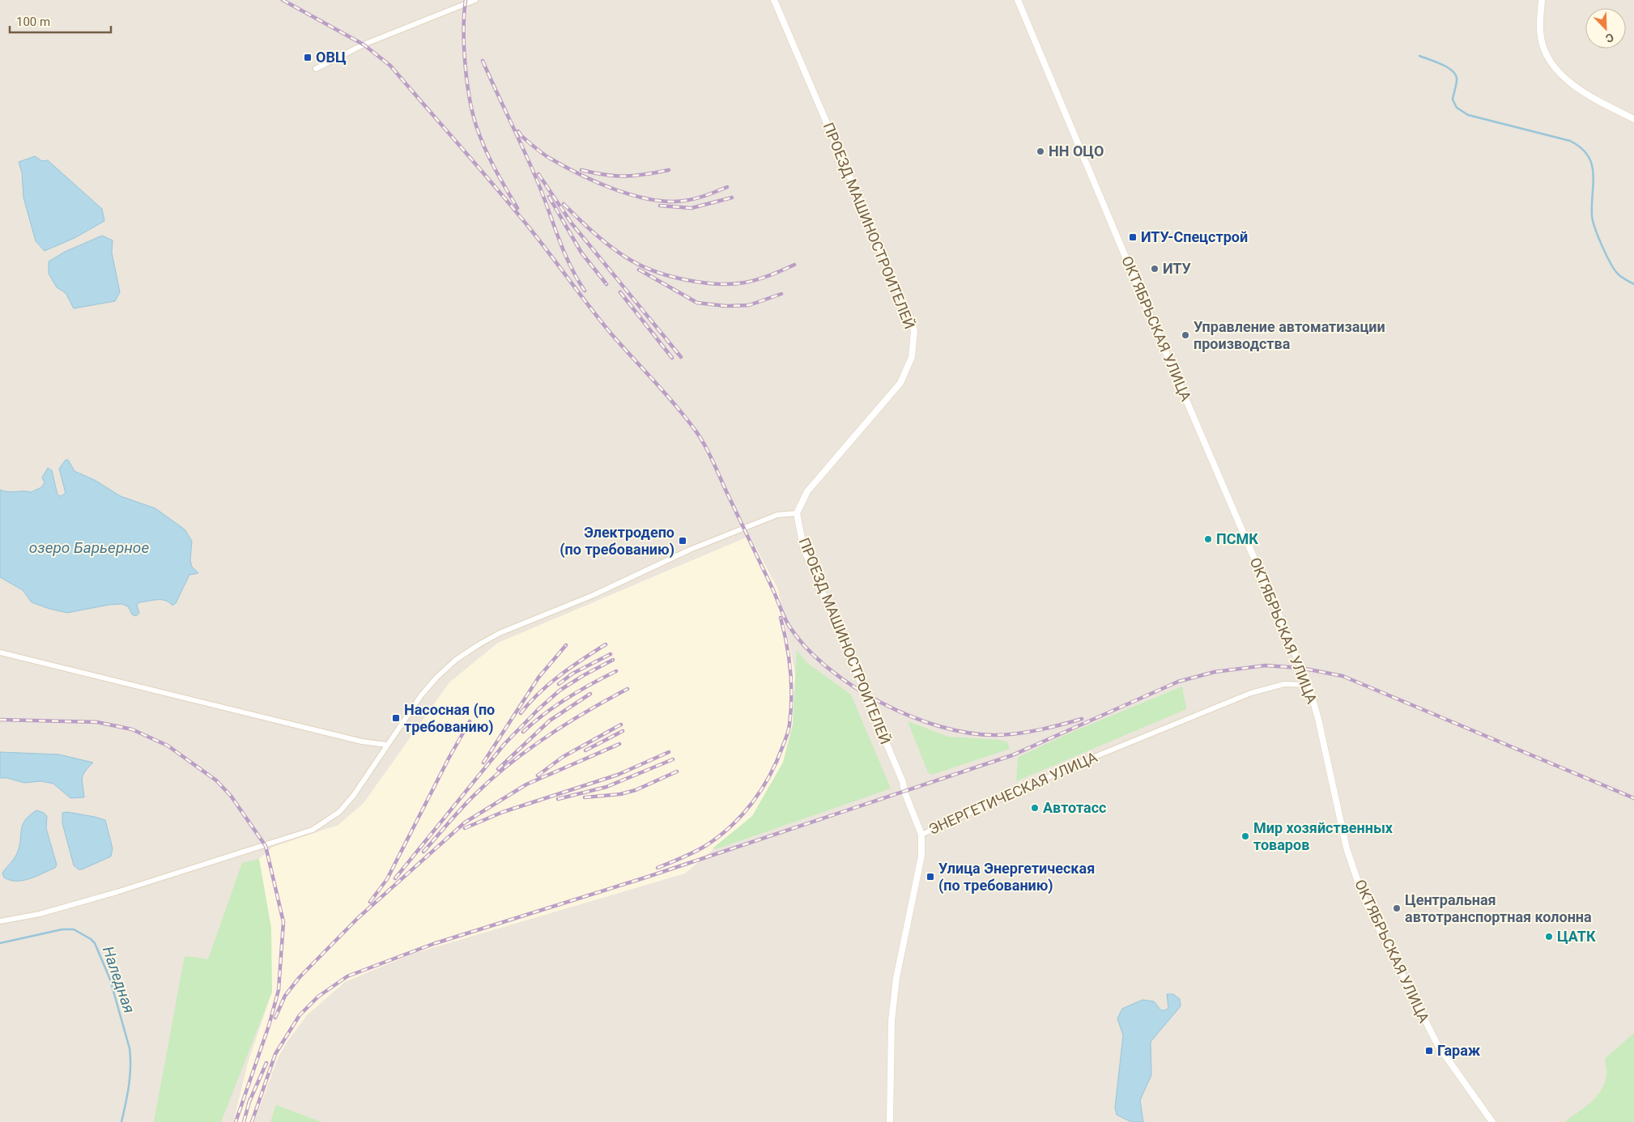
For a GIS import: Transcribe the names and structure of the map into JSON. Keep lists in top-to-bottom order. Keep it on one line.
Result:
{"streets":{"street":["ПРОЕЗД МАШИНОСТРОИТЕЛЕЙ","ОКТЯБРЬСКАЯ УЛИЦА","ЭНЕРГЕТИЧЕСКАЯ УЛИЦА"]},"crossings":[["ПРОЕЗД МАШИНОСТРОИТЕЛЕЙ","ЭНЕРГЕТИЧЕСКАЯ УЛИЦА"],["ОКТЯБРЬСКАЯ УЛИЦА","ЭНЕРГЕТИЧЕСКАЯ УЛИЦА"]],"water":["озеро Барьерное","Наледная"],"places":{"transit":["ОВЦ","ИТУ-Спецстрой","Электродепо (по требованию)","Насосная (по требованию)","Улица Энергетическая (по требованию)","Гараж"],"other":["НН ОЦО","ИТУ","Управление автоматизации производства","ПСМК","Автотасс","Мир хозяйственных товаров","Центральная автотранспортная колонна","ЦАТК"]},"scale_bar":"100 m","north":"bottom right"}
